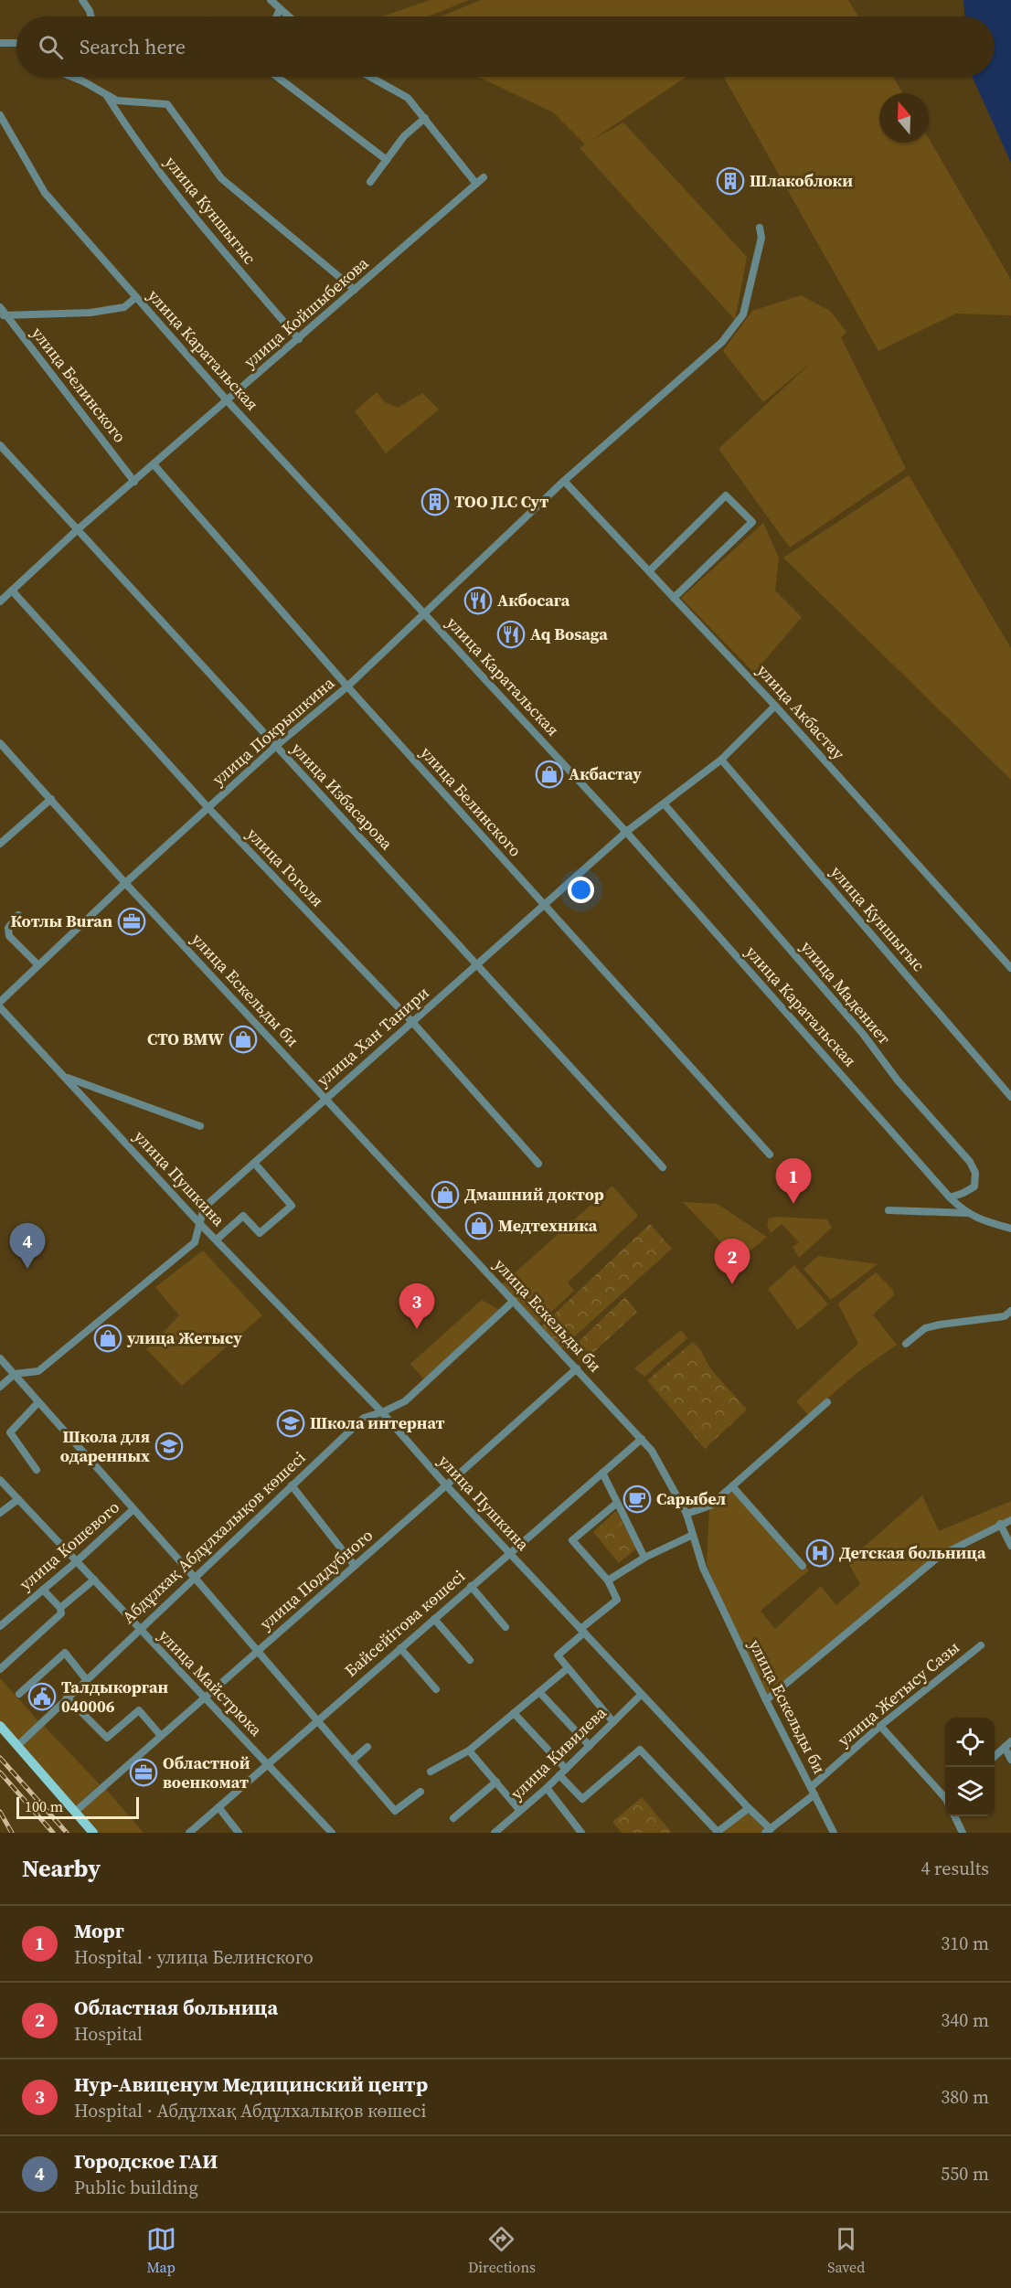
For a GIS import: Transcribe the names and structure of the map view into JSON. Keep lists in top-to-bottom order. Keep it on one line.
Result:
{"streets":{"street":["улица Куншыгыс","улица Койшыбекова","улица Каратальская","улица Белинского","улица Акбастау","улица Покрышкина","улица Избасарова","улица Гоголя","улица Ескельды би","улица Мадениет","улица Хан Танири","улица Пушкина","Абдұлхақ Абдұлхалықов көшесі","улица Кошевого","улица Поддубного","Байсейітова көшесі","улица Майстрюка","улица Жетысу Сазы","улица Кивилева"]},"crossings":[["улица Куншыгыс","улица Койшыбекова"],["улица Куншыгыс","улица Хан Танири"],["улица Койшыбекова","улица Каратальская"],["улица Койшыбекова","улица Белинского"],["улица Койшыбекова","улица Избасарова"],["улица Койшыбекова","улица Гоголя"],["улица Каратальская","улица Покрышкина"],["улица Каратальская","улица Мадениет"],["улица Каратальская","улица Хан Танири"],["улица Белинского","улица Покрышкина"],["улица Белинского","улица Хан Танири"],["улица Акбастау","улица Покрышкина"],["улица Акбастау","улица Хан Танири"],["улица Покрышкина","улица Избасарова"],["улица Покрышкина","улица Гоголя"],["улица Покрышкина","улица Ескельды би"],["улица Избасарова","улица Хан Танири"],["улица Гоголя","улица Хан Танири"],["улица Ескельды би","улица Хан Танири"],["улица Ескельды би","Абдұлхақ Абдұлхалықов көшесі"],["улица Ескельды би","улица Поддубного"],["улица Ескельды би","Байсейітова көшесі"],["улица Ескельды би","улица Жетысу Сазы"],["улица Мадениет","улица Хан Танири"],["улица Хан Танири","улица Пушкина"],["улица Пушкина","Абдұлхақ Абдұлхалықов көшесі"],["улица Пушкина","улица Поддубного"],["улица Пушкина","Байсейітова көшесі"],["улица Пушкина","улица Жетысу Сазы"],["улица Пушкина","улица Кивилева"],["Абдұлхақ Абдұлхалықов көшесі","улица Майстрюка"],["улица Кошевого","улица Майстрюка"],["улица Поддубного","улица Майстрюка"],["Байсейітова көшесі","улица Майстрюка"]],"places":{"building":["Шлакоблоки","ТОО JLC Сут"],"restaurant":["Акбосага","Aq Bosaga"],"shop":["Акбастау","СТО BMW","Дмашний доктор","Медтехника","улица Жетысу"],"office":["Котлы Buran","Областной военкомат"],"school or university":["Школа интернат","Школа для одаренных"],"cafe":["Сарыбел"],"hospital":["Детская больница"],"public building":["Талдыкорган 040006"]},"scale_bar":"100 m","north":"top","page":{"search":"Search here","pins":["1","4","2","3"],"scale":"100 m","heading":["Nearby","4 results"],"list":[{"mark":"1","name":"Морг","note":"Hospital · улица Белинского","value":"310 m"},{"mark":"2","name":"Областная больница","note":"Hospital","value":"340 m"},{"mark":"3","name":"Нур-Авиценум Медицинский центр","note":"Hospital · Абдұлхақ Абдұлхалықов көшесі","value":"380 m"},{"mark":"4","name":"Городское ГАИ","note":"Public building","value":"550 m"}],"nav":["Map","Directions","Saved"]}}
